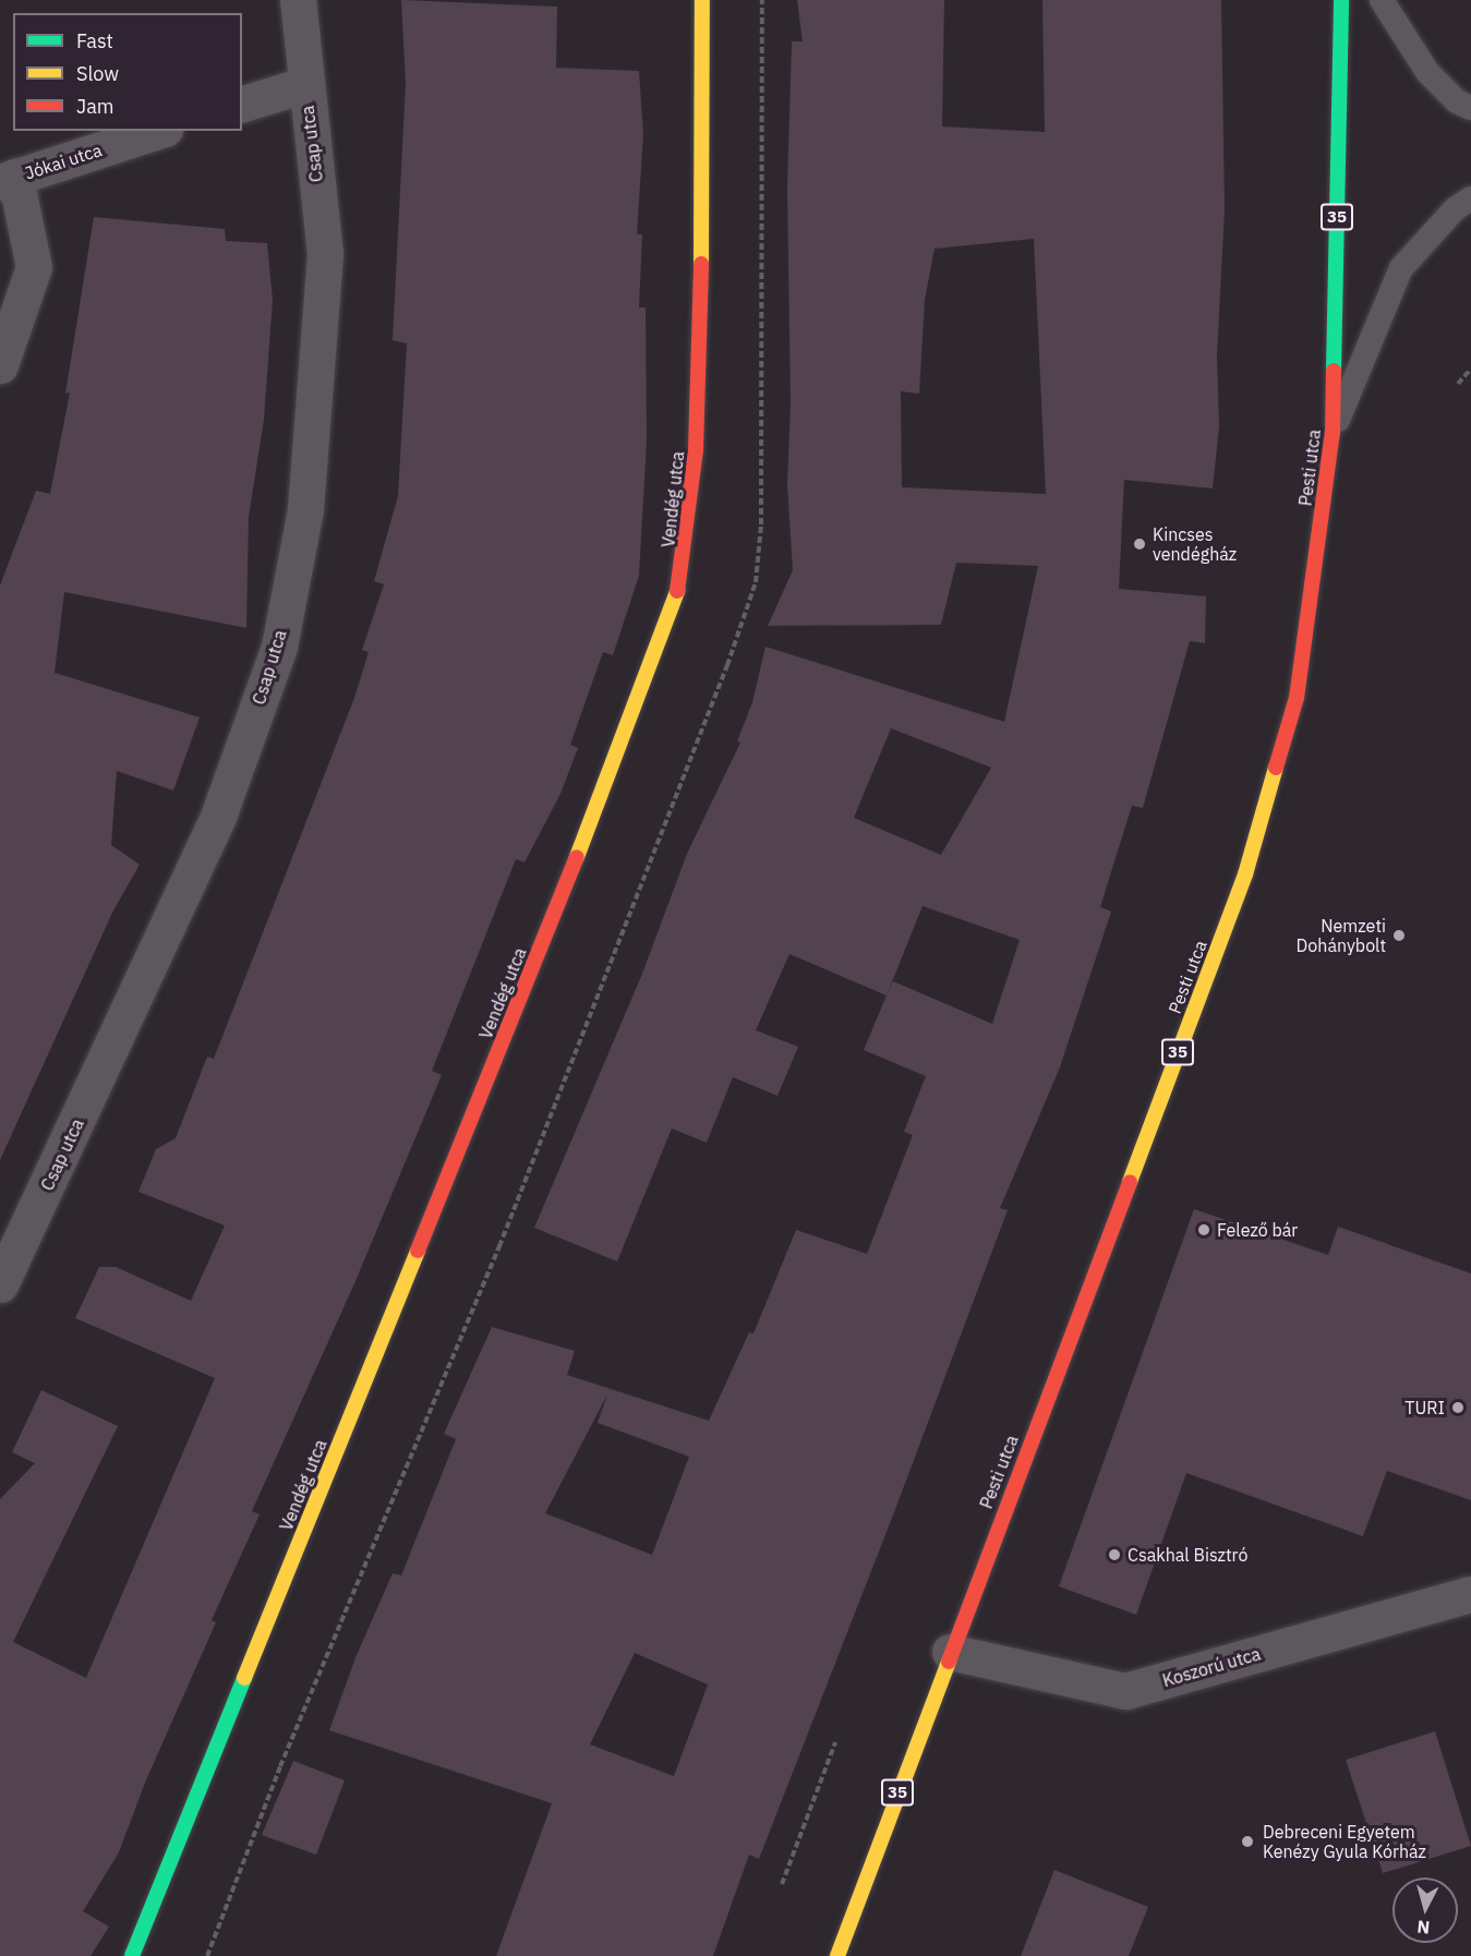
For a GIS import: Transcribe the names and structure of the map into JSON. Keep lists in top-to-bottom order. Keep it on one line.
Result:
{"streets":{"street":["Csap utca","Jókai utca","35","Pesti utca","Vendég utca","Koszorú utca"]},"crossings":[["Pesti utca","Koszorú utca"]],"places":["Kincses vendégház","Nemzeti Dohánybolt","Felező bár","TURI","Csakhal Bisztró","Debreceni Egyetem Kenézy Gyula Kórház"],"legend":["Fast","Slow","Jam"],"north":"bottom"}
